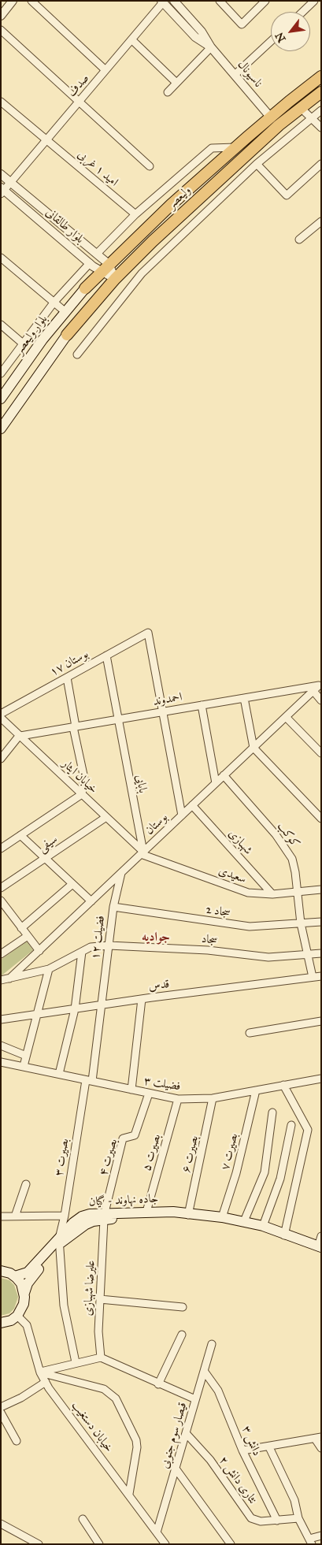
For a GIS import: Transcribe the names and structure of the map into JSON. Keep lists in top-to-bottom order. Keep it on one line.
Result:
{"streets":{"main road":["ولیعصر","بلوار ولیعصر","جاده نهاوند - گیان"],"street":["ناسیونال","صدف","امید ۱ غربی","بلوار طالقانی","بوستان ۱۷","احمدوند","خیابان ایثار","بابایی","بوستان","کوکب","شهبازی","سیفی","سعیدی","سجاد 2","فضیلت ۱۲","سجاد","قدس","فضیلت ۳","بصیرت ۷","بصیرت ۵","بصیرت ۶","بصیرت ۳","بصیرت ۴","علیرضا شهبازی","خیابان دستغیب","قیصار سوم جنوبی","دانش ۳","نثاری دانش ۲"]},"crossings":[["ناسیونال","ولیعصر"],["صدف","امید ۱ غربی"],["صدف","بلوار طالقانی"],["ولیعصر","بلوار طالقانی"],["ولیعصر","بلوار ولیعصر"],["بوستان ۱۷","احمدوند"],["بوستان ۱۷","بابایی"],["احمدوند","خیابان ایثار"],["احمدوند","بابایی"],["احمدوند","بوستان"],["خیابان ایثار","بابایی"],["خیابان ایثار","بوستان"],["خیابان ایثار","سیفی"],["خیابان ایثار","سعیدی"],["بابایی","بوستان"],["بابایی","سعیدی"],["بوستان","کوکب"],["بوستان","شهبازی"],["بوستان","سعیدی"],["بوستان","فضیلت ۱۲"],["بوستان","سجاد"],["کوکب","سعیدی"],["کوکب","سجاد 2"],["کوکب","سجاد"],["کوکب","قدس"],["شهبازی","سعیدی"],["سجاد 2","فضیلت ۱۲"],["فضیلت ۱۲","سجاد"],["فضیلت ۱۲","قدس"],["فضیلت ۱۲","فضیلت ۳"],["فضیلت ۱۲","بصیرت ۳"],["فضیلت ۳","بصیرت ۷"],["فضیلت ۳","بصیرت ۵"],["فضیلت ۳","بصیرت ۶"],["فضیلت ۳","بصیرت ۳"],["فضیلت ۳","بصیرت ۴"],["بصیرت ۷","جاده نهاوند - گیان"],["بصیرت ۵","جاده نهاوند - گیان"],["بصیرت ۶","جاده نهاوند - گیان"],["بصیرت ۳","جاده نهاوند - گیان"],["بصیرت ۴","جاده نهاوند - گیان"],["بصیرت ۴","علیرضا شهبازی"],["جاده نهاوند - گیان","علیرضا شهبازی"],["جاده نهاوند - گیان","خیابان دستغیب"],["خیابان دستغیب","قیصار سوم جنوبی"],["قیصار سوم جنوبی","دانش ۳"],["قیصار سوم جنوبی","نثاری دانش ۲"],["دانش ۳","نثاری دانش ۲"]],"districts":["جوادیه"],"north":"bottom left"}
